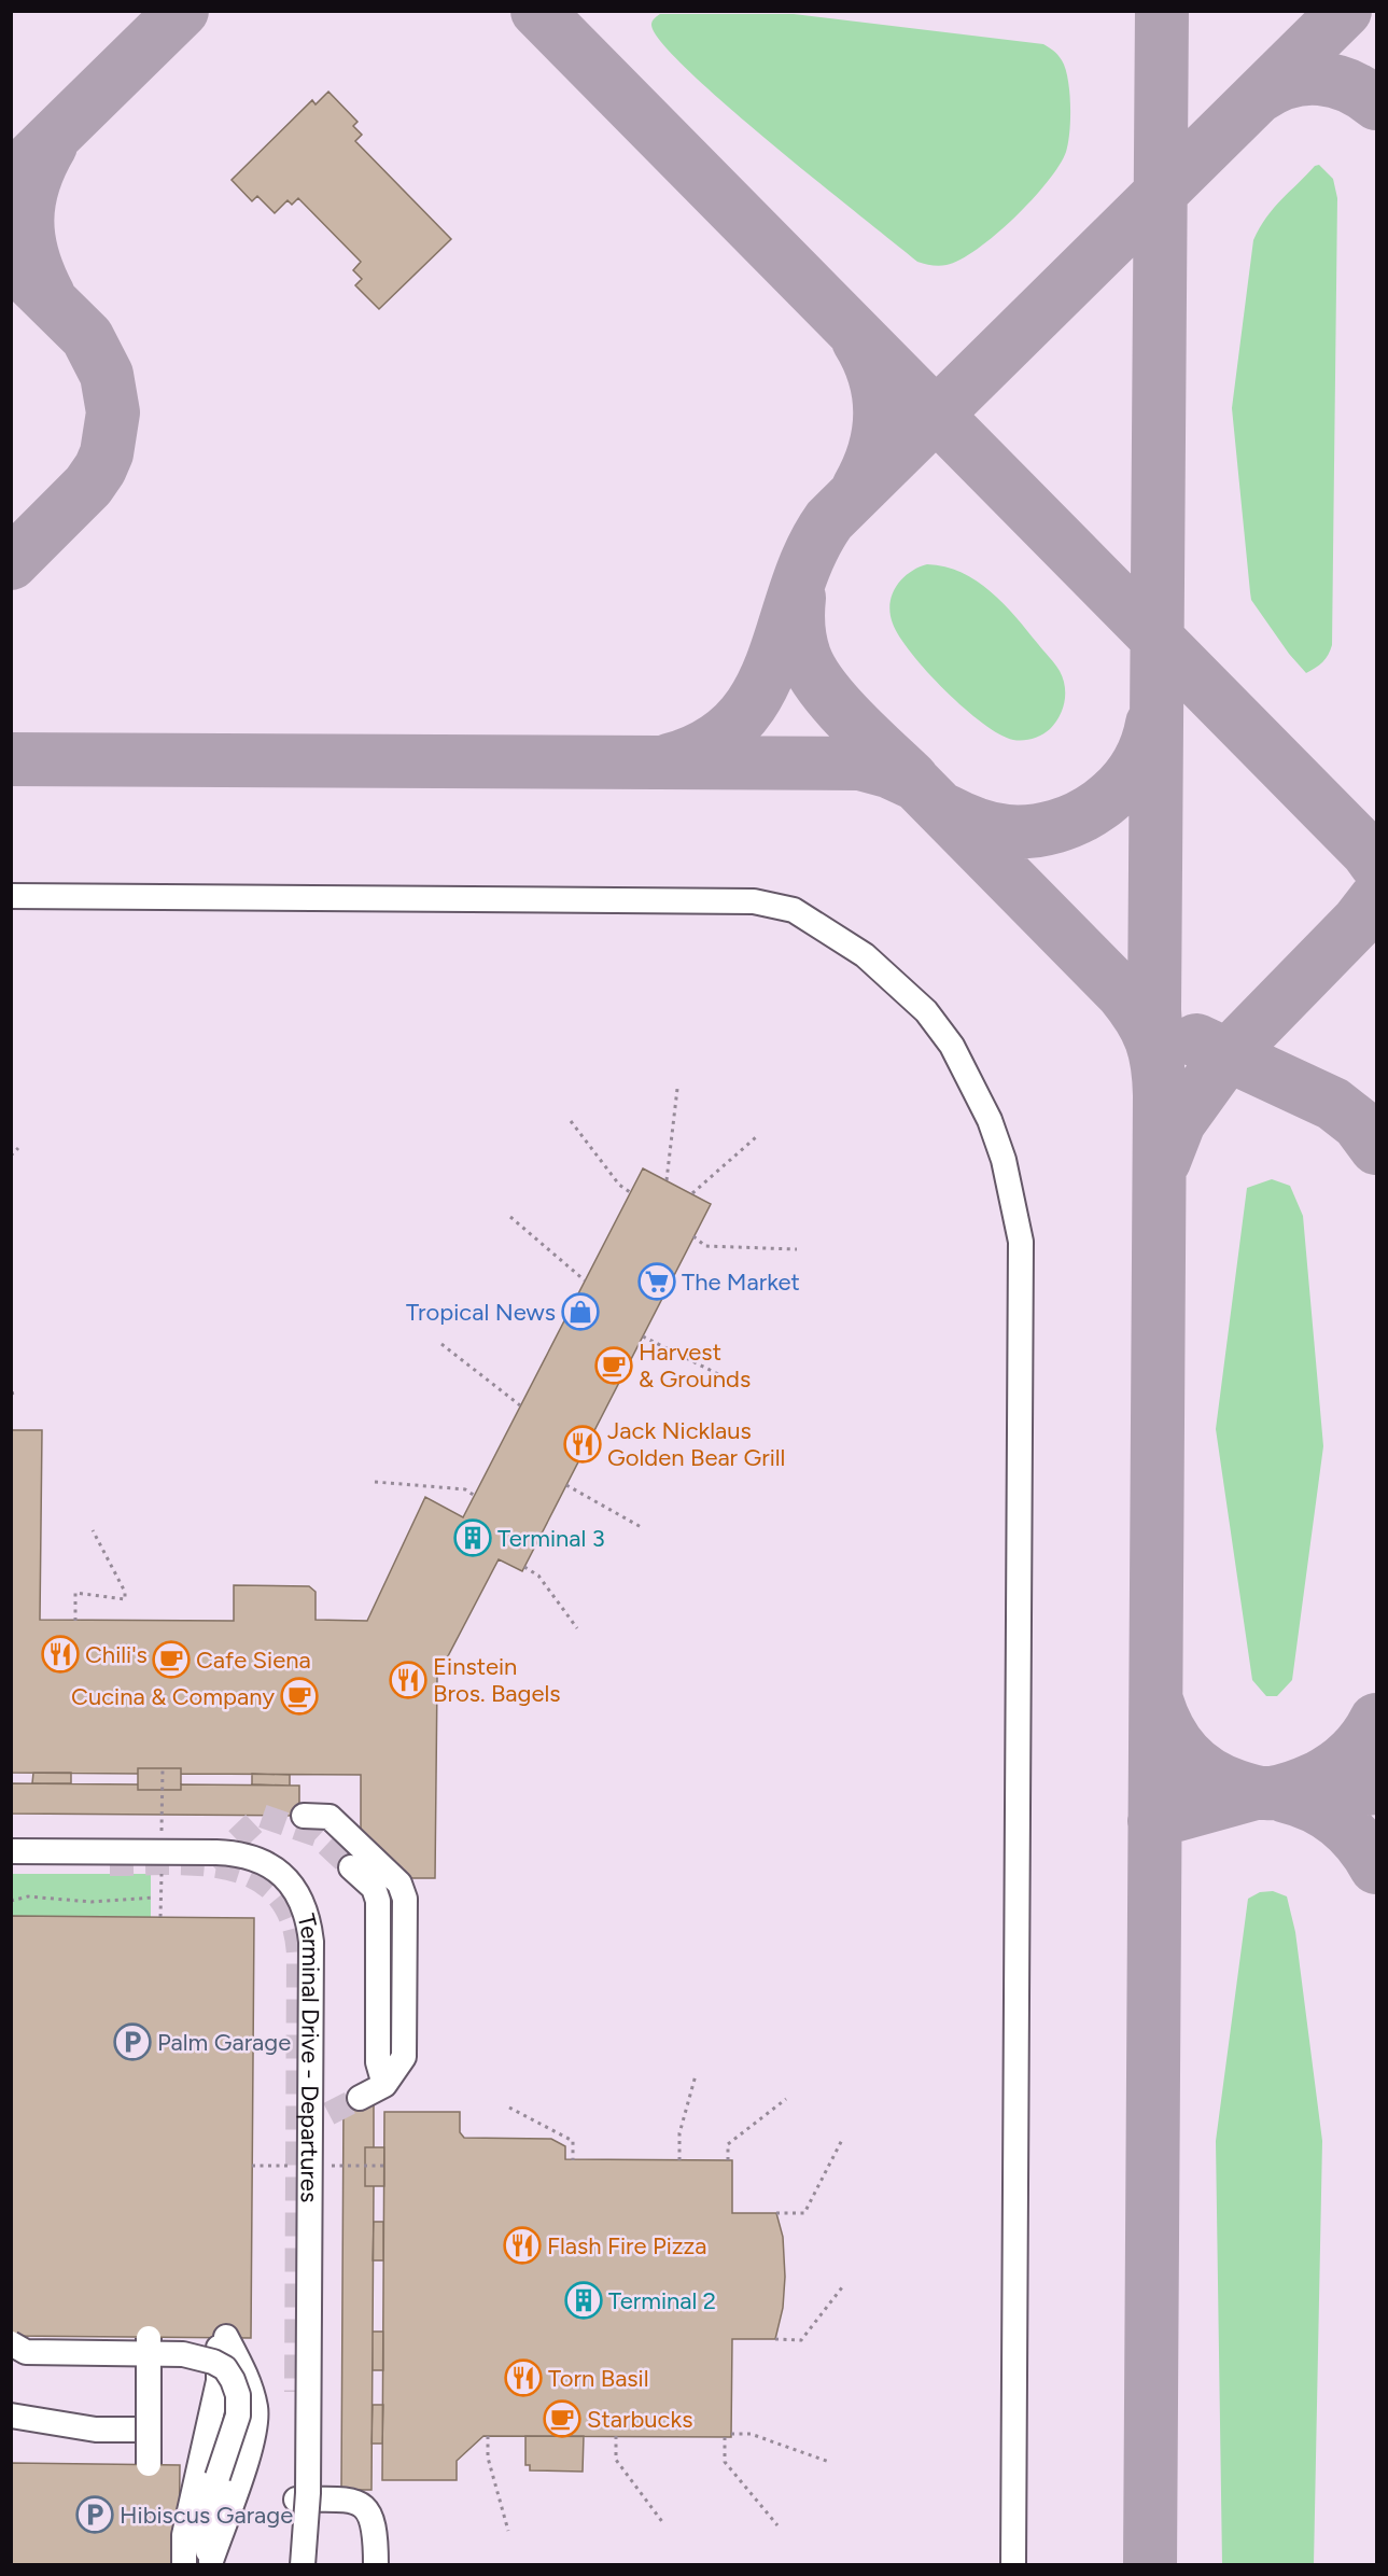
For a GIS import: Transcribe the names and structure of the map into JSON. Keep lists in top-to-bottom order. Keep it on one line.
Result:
{"streets":{"street":["Terminal Drive - Departures"]},"places":{"supermarket":["The Market"],"shop":["Tropical News"],"cafe":["Harvest & Grounds","Cafe Siena","Cucina & Company","Starbucks"],"restaurant":["Jack Nicklaus Golden Bear Grill","Chili's","Einstein Bros. Bagels","Flash Fire Pizza","Torn Basil"],"building":["Terminal 3","Terminal 2"],"parking":["Palm Garage","Hibiscus Garage"]}}
